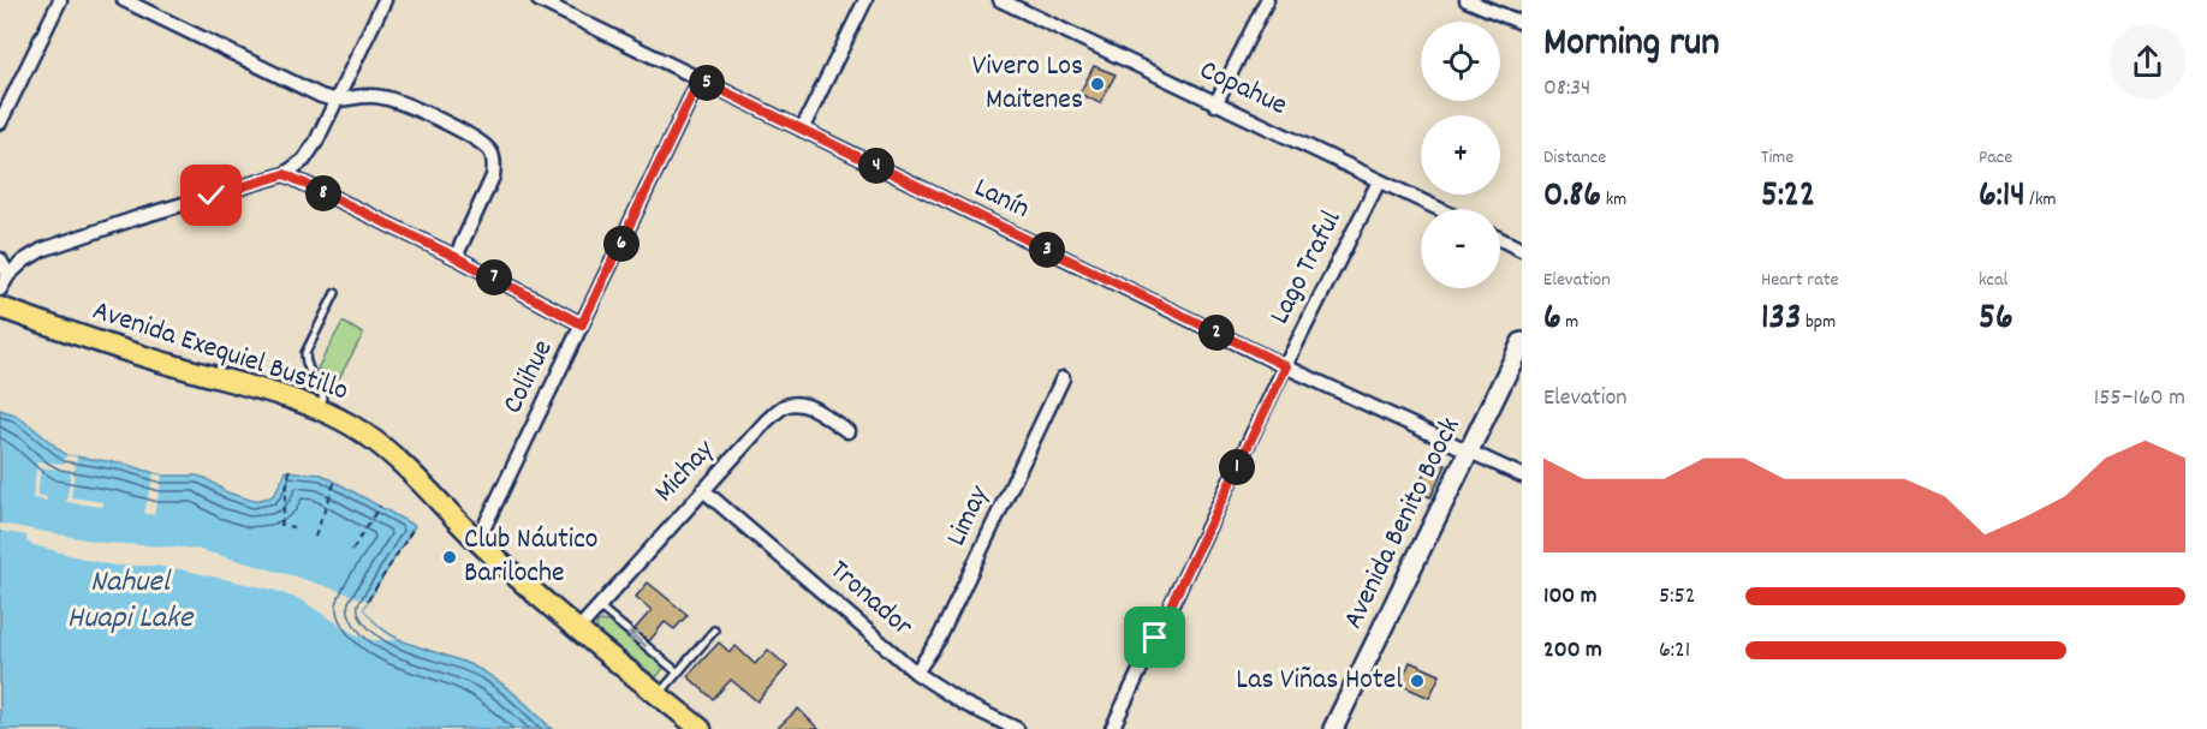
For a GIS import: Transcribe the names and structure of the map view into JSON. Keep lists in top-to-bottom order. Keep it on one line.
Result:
{"streets":{"main road":["Avenida Exequiel Bustillo","Avenida Benito Boock"],"street":["Copahue","Lanín","Lago Traful","Colihue","Michay","Limay","Tronador"]},"crossings":[["Copahue","Lago Traful"],["Lanín","Lago Traful"],["Lanín","Colihue"],["Lanín","Avenida Benito Boock"],["Avenida Exequiel Bustillo","Colihue"],["Avenida Exequiel Bustillo","Michay"],["Michay","Tronador"],["Limay","Tronador"]],"water":["Nahuel Huapi Lake"],"places":["Vivero Los Maitenes","Club Náutico Bariloche","Las Viñas Hotel"],"page":{"heading":["Morning run","08:34"],"map_buttons":["+","−"],"pins":["5","4","8","6","3","7","2","1"],"stats":[["Distance","0.86 km"],["Time","5:22"],["Pace","6:14 /km"],["Elevation","6 m"],["Heart rate","133 bpm"],["kcal","56"]],"chart":["Elevation","155–160 m"],"list":[{"name":"100 m","note":"5:52"},{"name":"200 m","note":"6:21"}]}}
